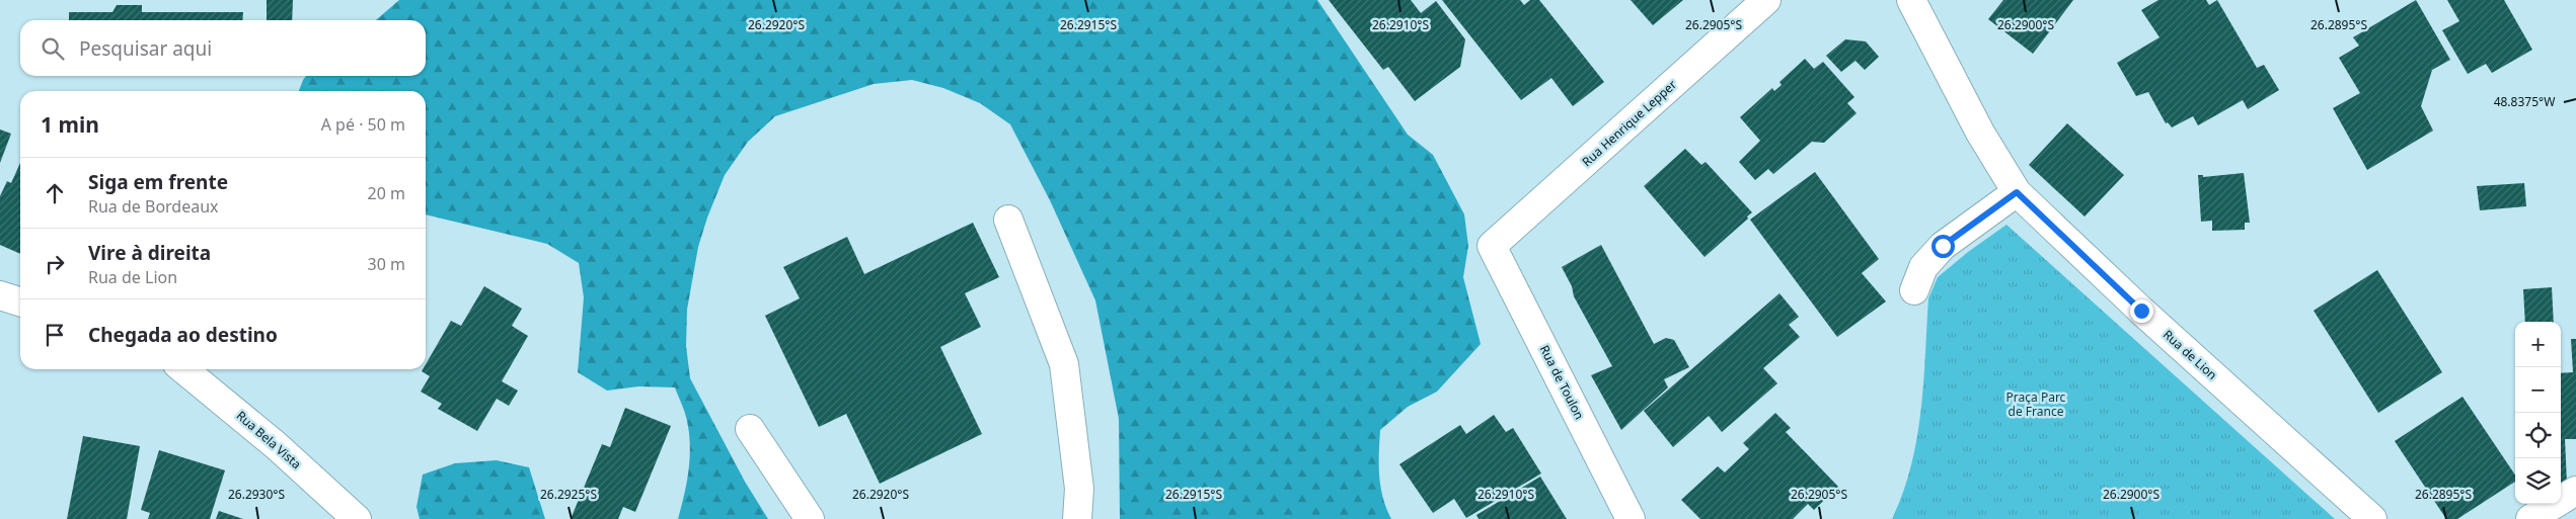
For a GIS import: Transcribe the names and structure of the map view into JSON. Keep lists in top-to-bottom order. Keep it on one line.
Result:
{"streets":{"street":["Rua Henrique Lepper","Rua de Lion","Rua de Toulon","Rua Bela Vista"]},"crossings":[["Rua Henrique Lepper","Rua de Toulon"]],"parks":["Praça Parc de France"],"page":{"search":"Pesquisar aqui","heading":["1 min","A pé · 50 m"],"list":[["Siga em frente","Rua de Bordeaux","20 m"],["Vire à direita","Rua de Lion","30 m"],"Chegada ao destino"],"map_buttons":["+","−"]},"coordinates":["26.2920°S","26.2915°S","26.2910°S","26.2905°S","26.2900°S","26.2895°S","48.8375°W","26.2930°S","26.2925°S"]}
